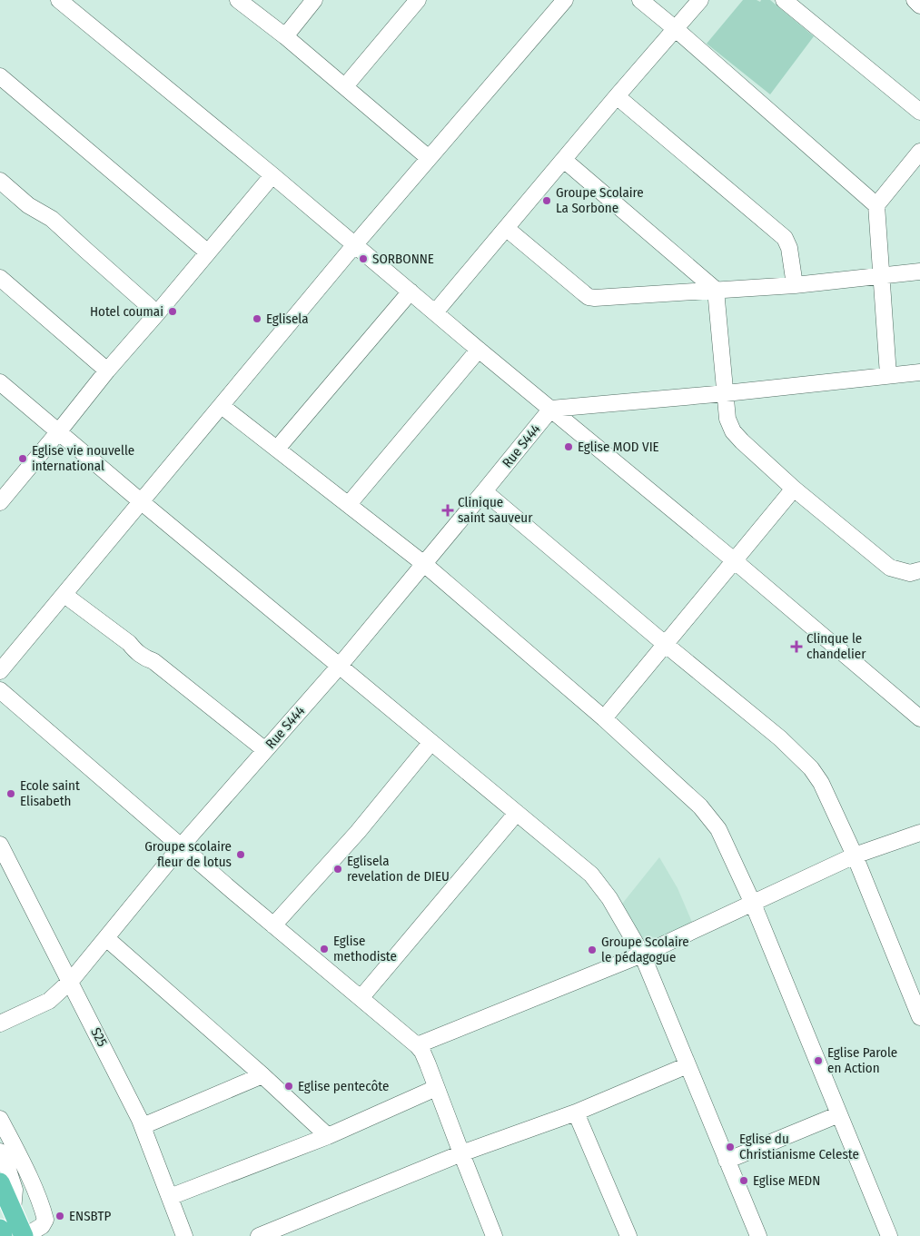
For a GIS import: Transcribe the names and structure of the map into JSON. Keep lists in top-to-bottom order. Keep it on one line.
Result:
{"streets":{"street":["Rue S444","S25"]},"crossings":[["Rue S444","S25"]],"places":{"other":["Groupe Scolaire La Sorbone","SORBONNE","Hotel coumai","Eglisela","Eglise MOD VIE","Eglise vie nouvelle international","Ecole saint Elisabeth","Groupe scolaire fleur de lotus","Eglisela revelation de DIEU","Eglise methodiste","Groupe Scolaire le pédagogue","Eglise Parole en Action","Eglise pentecôte","Eglise du Christianisme Celeste","Eglise MEDN","ENSBTP"],"health":["Clinique saint sauveur","Clinque le chandelier"]}}
